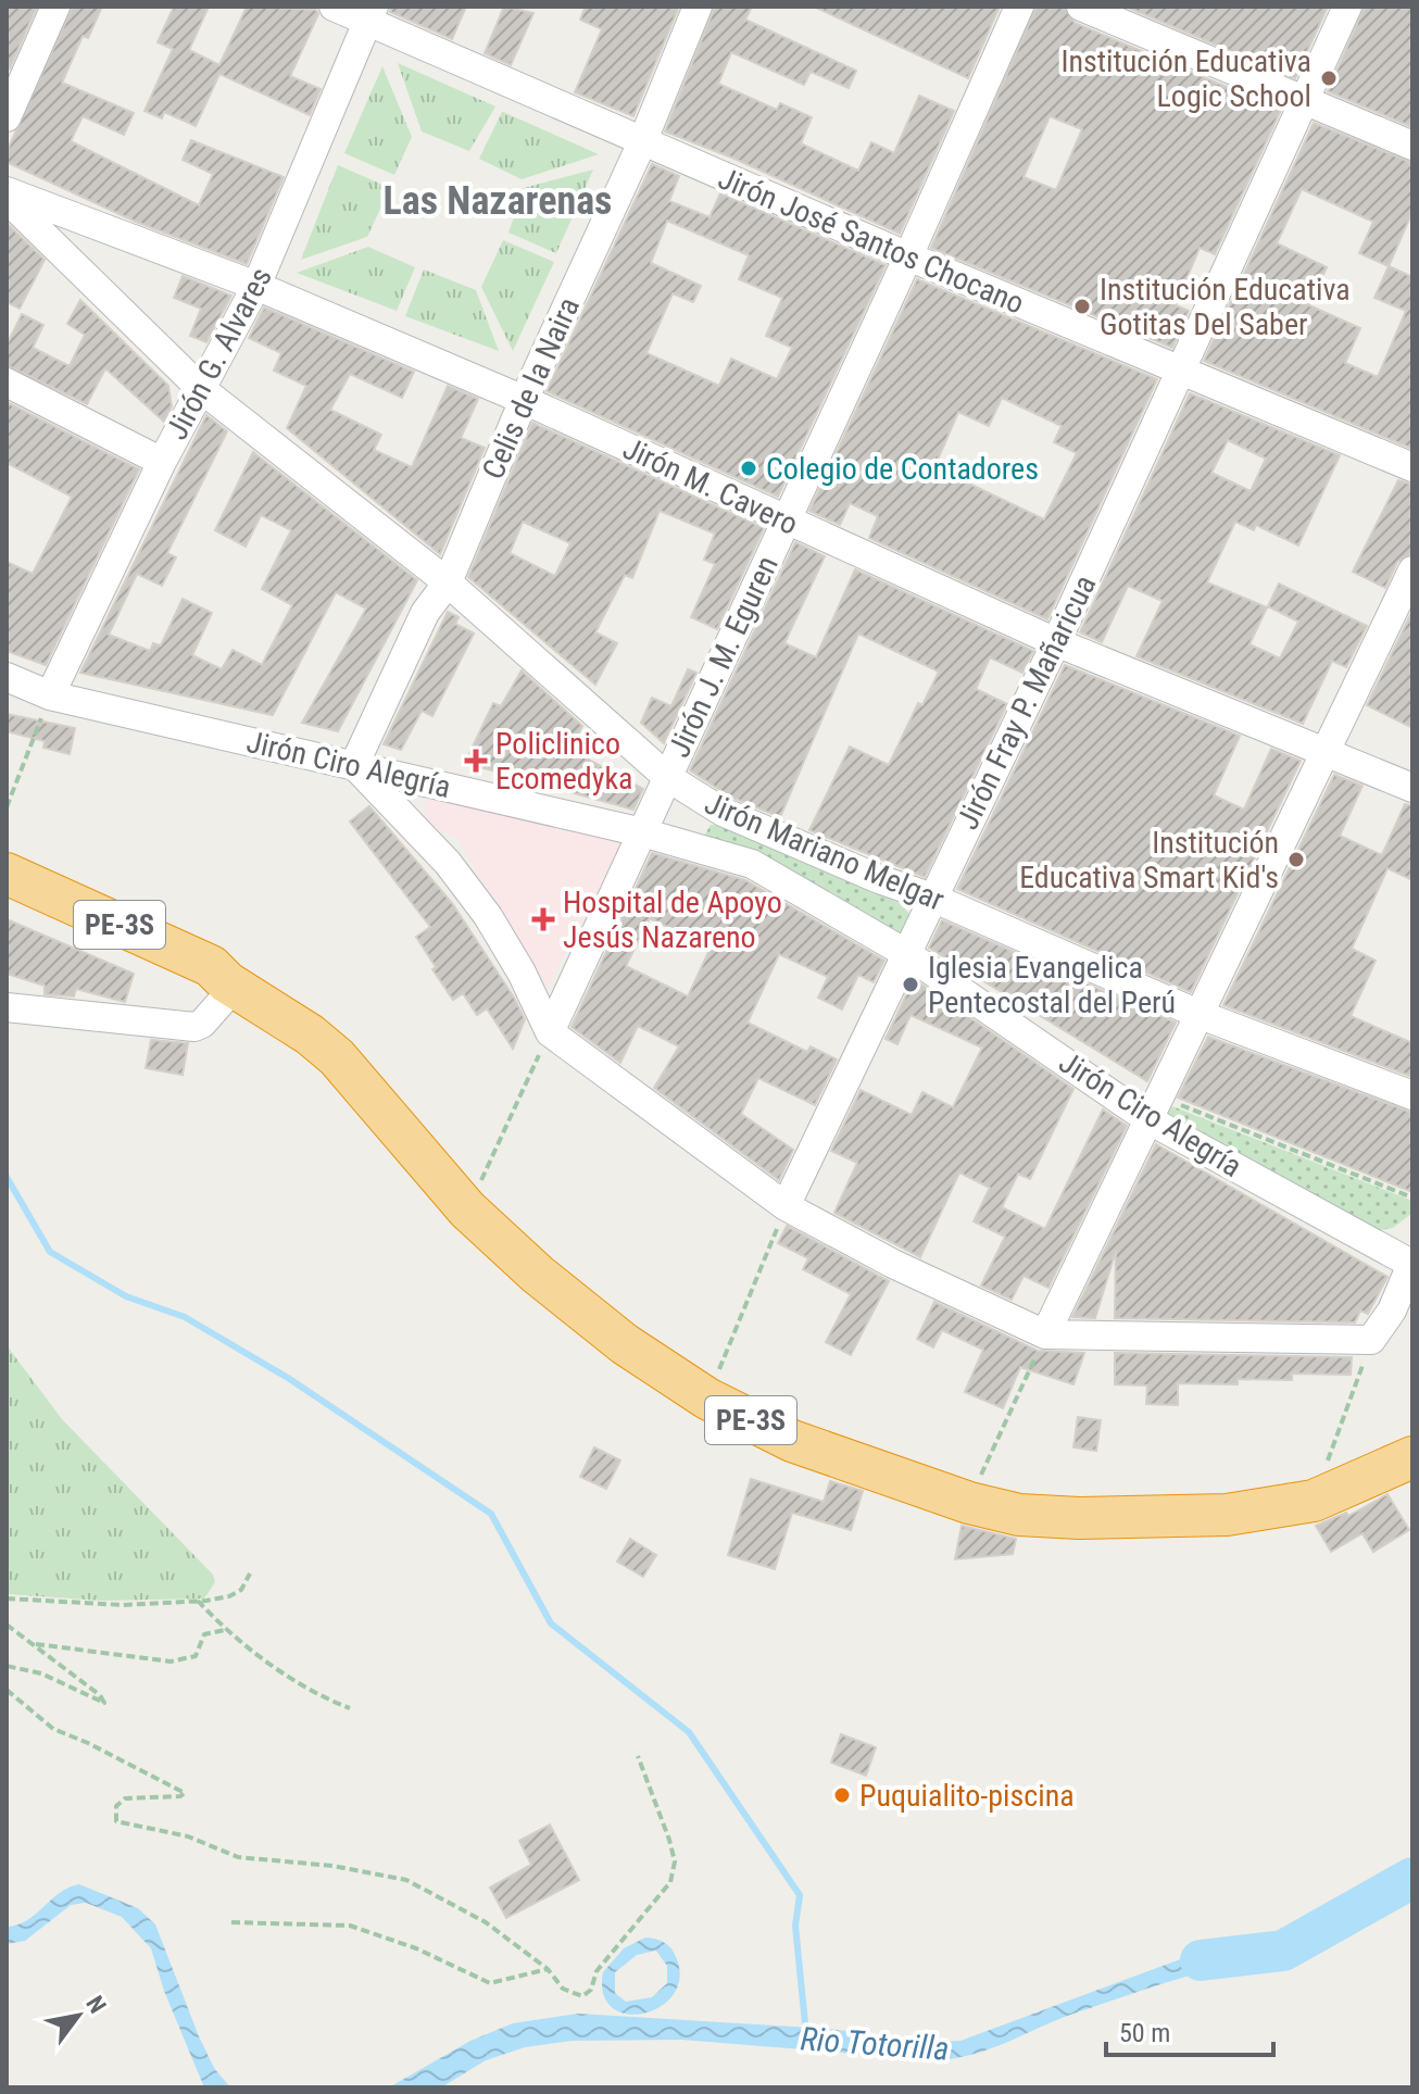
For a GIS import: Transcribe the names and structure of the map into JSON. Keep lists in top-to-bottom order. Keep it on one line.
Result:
{"streets":{"highway":["PE-3S"],"street":["Jirón José Santos Chocano","Jirón G. Alvares","Celis de la Naira","Jirón M. Cavero","Jirón J. M. Eguren","Jirón Fray P. Mañaricua","Jirón Ciro Alegría","Jirón Mariano Melgar"]},"crossings":[["Jirón José Santos Chocano","Jirón G. Alvares"],["Jirón José Santos Chocano","Celis de la Naira"],["Jirón José Santos Chocano","Jirón J. M. Eguren"],["Jirón José Santos Chocano","Jirón Fray P. Mañaricua"],["Jirón G. Alvares","Jirón M. Cavero"],["Jirón G. Alvares","Jirón Ciro Alegría"],["Jirón G. Alvares","Jirón Mariano Melgar"],["Celis de la Naira","Jirón M. Cavero"],["Celis de la Naira","Jirón Ciro Alegría"],["Celis de la Naira","Jirón Mariano Melgar"],["Jirón M. Cavero","Jirón J. M. Eguren"],["Jirón M. Cavero","Jirón Fray P. Mañaricua"],["Jirón J. M. Eguren","Jirón Ciro Alegría"],["Jirón J. M. Eguren","Jirón Mariano Melgar"],["Jirón Fray P. Mañaricua","Jirón Ciro Alegría"],["Jirón Fray P. Mañaricua","Jirón Mariano Melgar"]],"districts":["Las Nazarenas"],"water":["Rio Totorilla"],"places":{"other":["Institución Educativa Logic School","Institución Educativa Gotitas Del Saber","Colegio de Contadores","Institución Educativa Smart Kid's","Iglesia Evangelica Pentecostal del Perú","Puquialito-piscina"],"health":["Policlinico Ecomedyka","Hospital de Apoyo Jesús Nazareno"]},"scale_bar":"50 m","north":"top right"}
